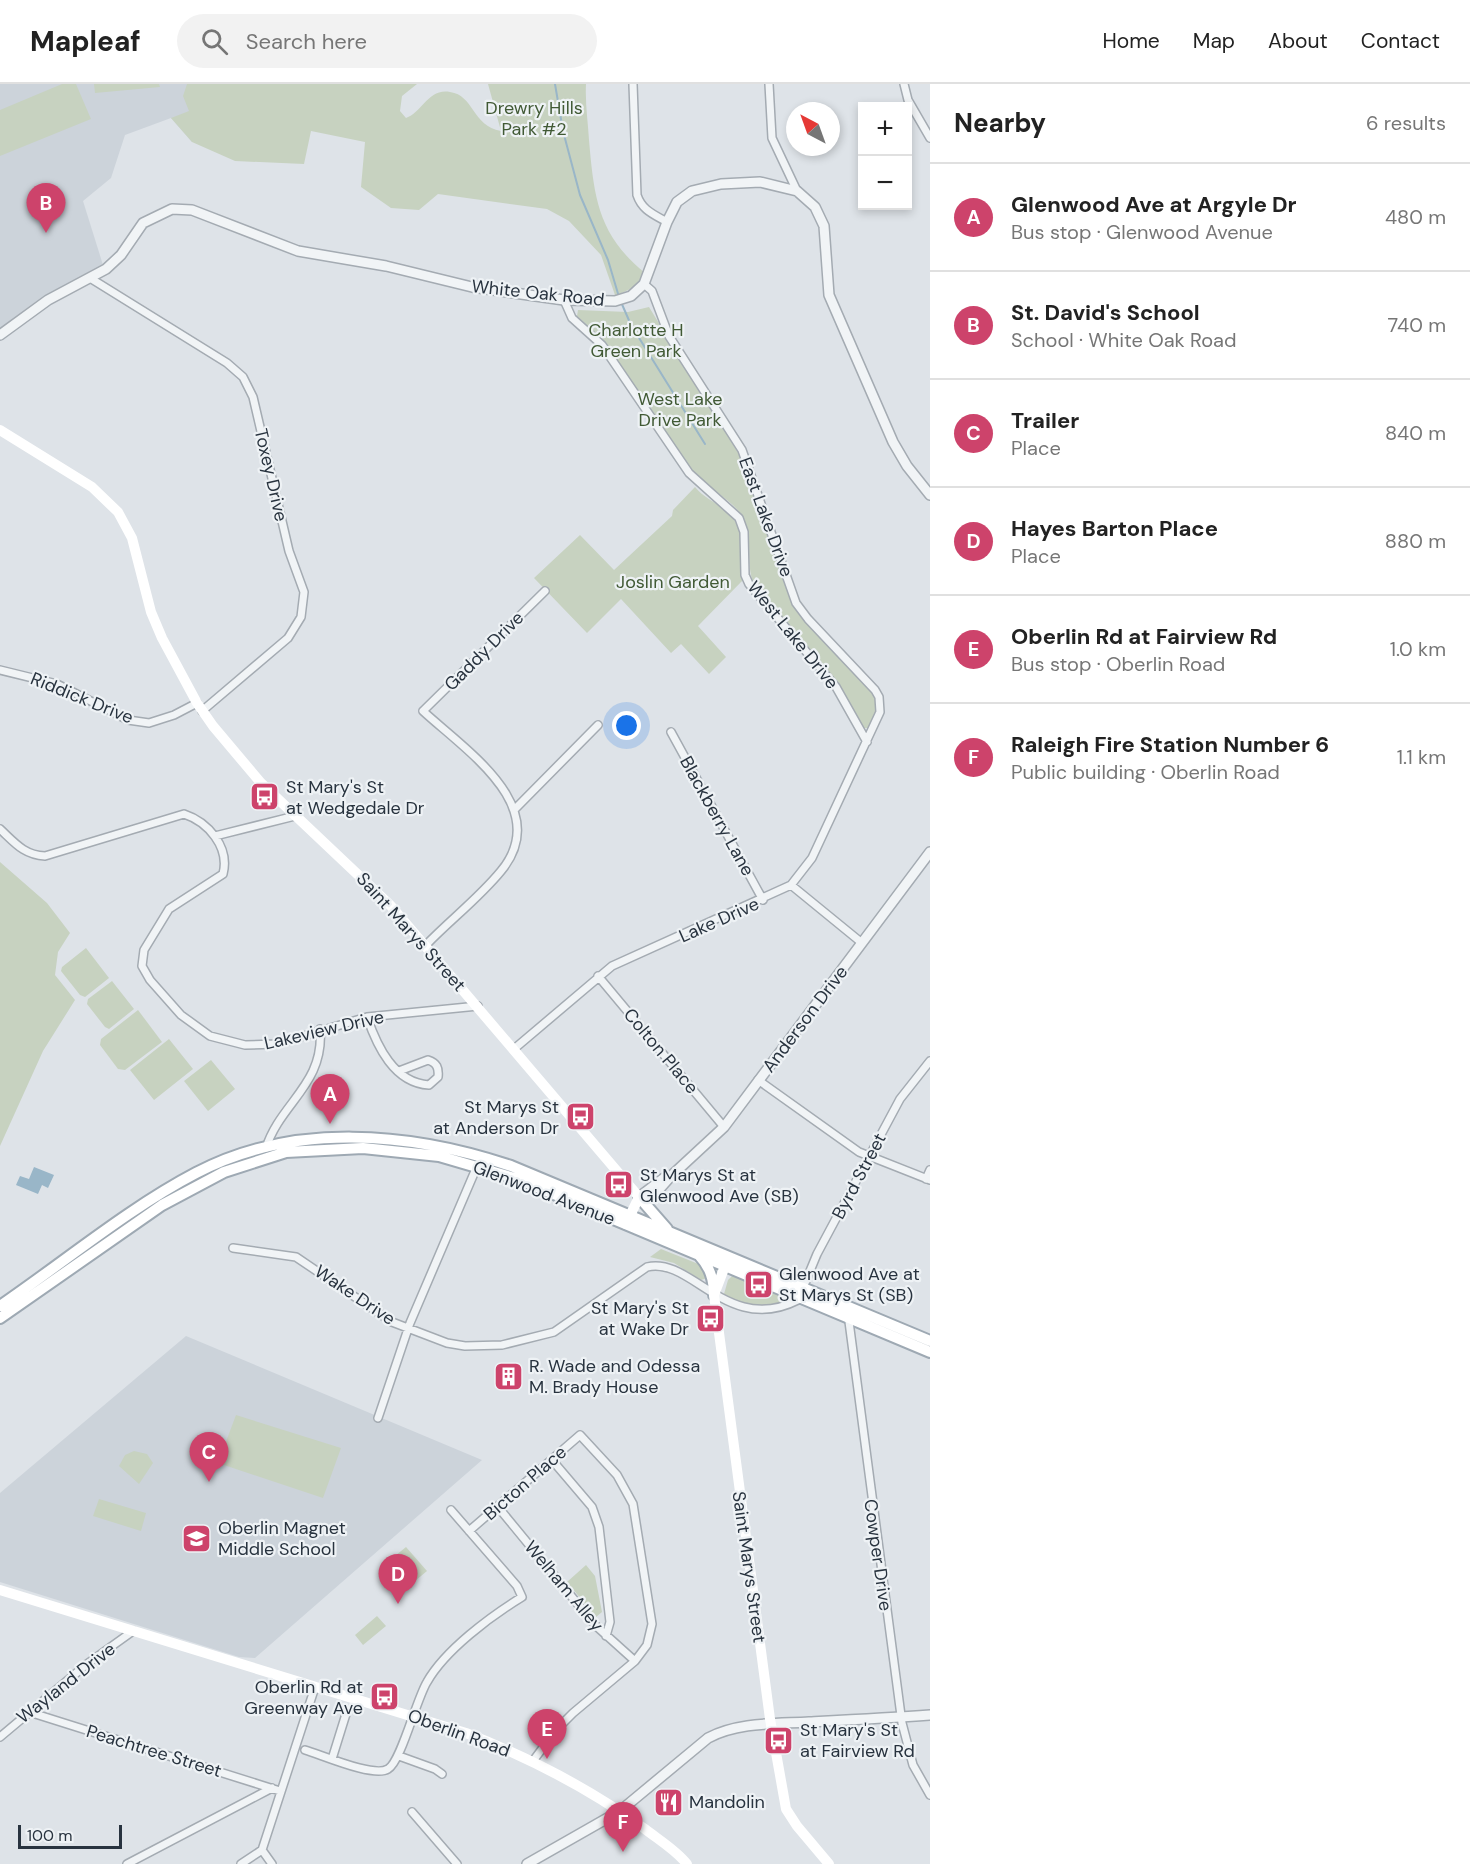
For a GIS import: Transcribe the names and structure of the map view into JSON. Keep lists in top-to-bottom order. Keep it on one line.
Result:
{"streets":{"main road":["Saint Marys Street","Glenwood Avenue","Oberlin Road"],"street":["White Oak Road","Toxey Drive","East Lake Drive","West Lake Drive","Gaddy Drive","Riddick Drive","Blackberry Lane","Lake Drive","Anderson Drive","Lakeview Drive","Colton Place","Byrd Street","Wake Drive","Bicton Place","Cowper Drive","Welham Alley","Wayland Drive","Peachtree Street"]},"crossings":[["White Oak Road","Toxey Drive"],["White Oak Road","East Lake Drive"],["White Oak Road","West Lake Drive"],["Toxey Drive","Riddick Drive"],["Toxey Drive","Saint Marys Street"],["East Lake Drive","West Lake Drive"],["East Lake Drive","Lake Drive"],["West Lake Drive","Lake Drive"],["Riddick Drive","Saint Marys Street"],["Blackberry Lane","Lake Drive"],["Lake Drive","Saint Marys Street"],["Lake Drive","Colton Place"],["Saint Marys Street","Anderson Drive"],["Saint Marys Street","Lakeview Drive"],["Saint Marys Street","Glenwood Avenue"],["Saint Marys Street","Wake Drive"],["Anderson Drive","Colton Place"],["Byrd Street","Glenwood Avenue"],["Byrd Street","Wake Drive"],["Glenwood Avenue","Wake Drive"],["Glenwood Avenue","Cowper Drive"],["Bicton Place","Welham Alley"],["Wayland Drive","Oberlin Road"],["Wayland Drive","Peachtree Street"]],"parks":["Drewry Hills Park #2","Charlotte H Green Park","West Lake Drive Park","Joslin Garden"],"places":{"bus stop":["St Mary's St at Wedgedale Dr","St Marys St at Anderson Dr","St Marys St at Glenwood Ave (SB)","Glenwood Ave at St Marys St (SB)","St Mary's St at Wake Dr","Oberlin Rd at Greenway Ave","St Mary's St at Fairview Rd"],"building":["R. Wade and Odessa M. Brady House"],"school or university":["Oberlin Magnet Middle School"],"restaurant":["Mandolin"]},"scale_bar":"100 m","north":"top left","page":{"header":"Mapleaf","search":"Search here","nav":["Home","Map","About","Contact"],"heading":["Nearby","6 results"],"map_buttons":["+","−"],"list":[{"mark":"A","name":"Glenwood Ave at Argyle Dr","note":"Bus stop · Glenwood Avenue","value":"480 m"},{"mark":"B","name":"St. David's School","note":"School · White Oak Road","value":"740 m"},{"mark":"C","name":"Trailer","note":"Place","value":"840 m"},{"mark":"D","name":"Hayes Barton Place","note":"Place","value":"880 m"},{"mark":"E","name":"Oberlin Rd at Fairview Rd","note":"Bus stop · Oberlin Road","value":"1.0 km"},{"mark":"F","name":"Raleigh Fire Station Number 6","note":"Public building · Oberlin Road","value":"1.1 km"}],"pins":["B","A","C","D","E","F"],"scale":"100 m"}}
